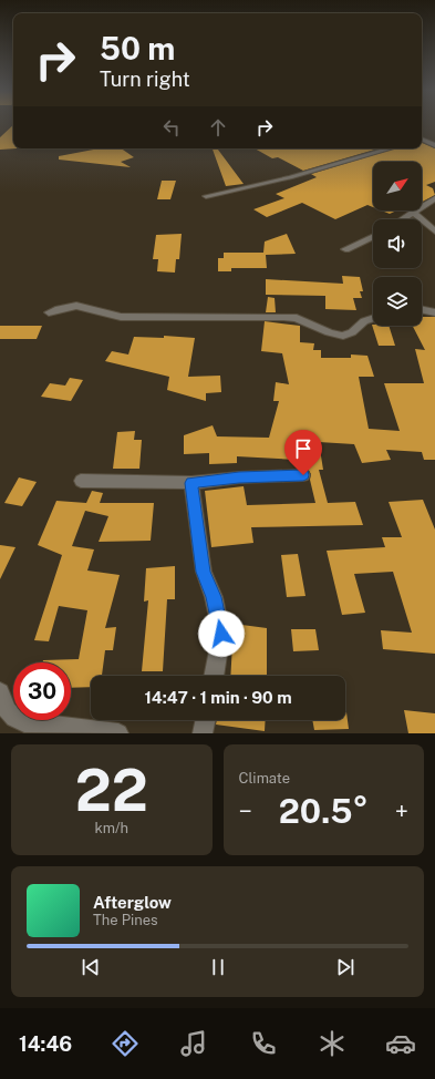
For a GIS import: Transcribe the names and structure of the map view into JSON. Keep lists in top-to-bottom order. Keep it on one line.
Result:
{"north":"top right","page":{"turn":["50 m","Turn right"],"limit":"30","trip":"14:47 · 1 min · 90 m","tile":[["22","km/h"],"Climate"],"heat":["−","20.5°","+"],"song":["Afterglow","The Pines"],"tabs":"14:46"}}
